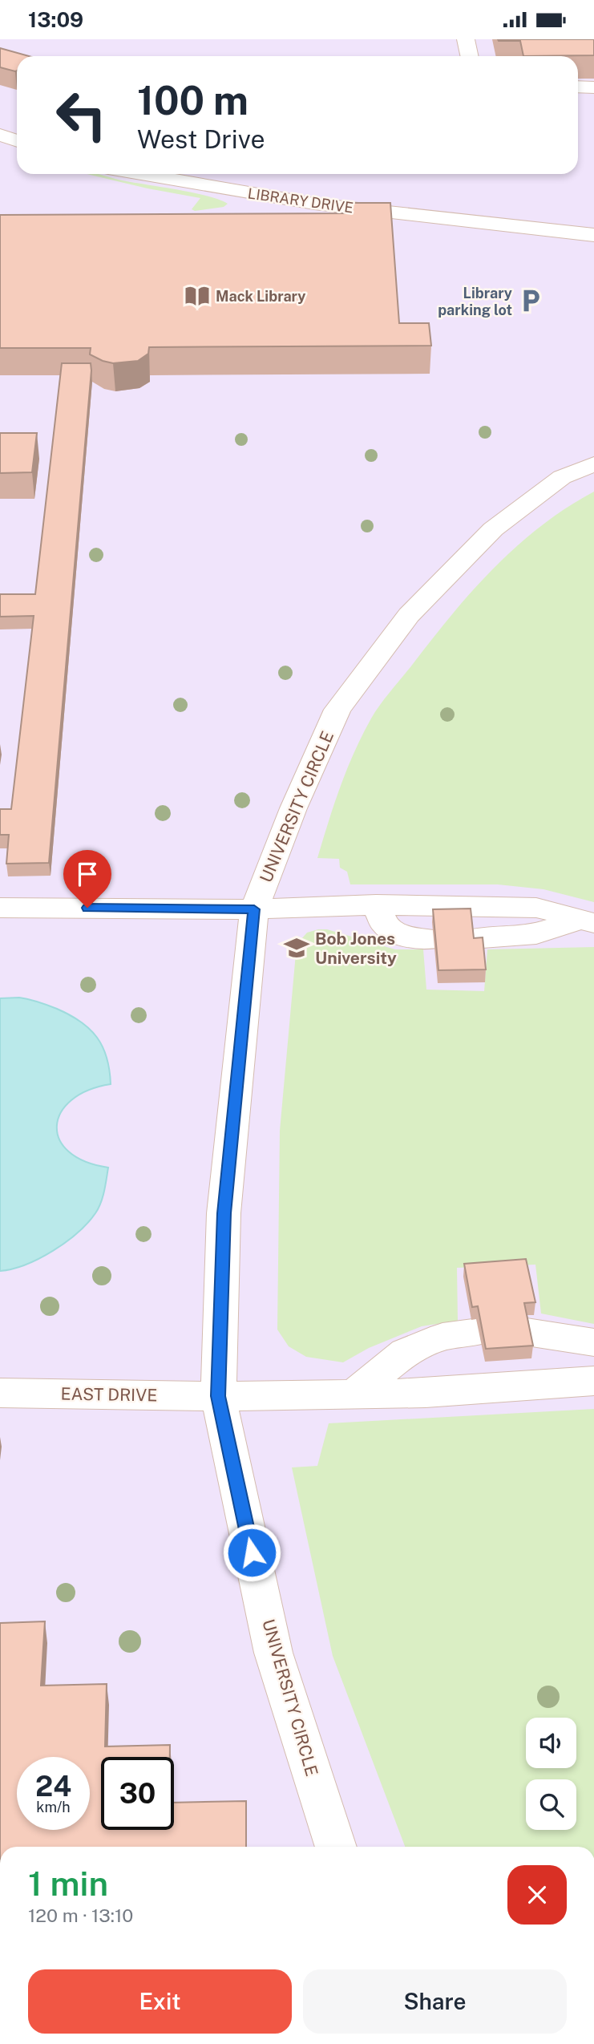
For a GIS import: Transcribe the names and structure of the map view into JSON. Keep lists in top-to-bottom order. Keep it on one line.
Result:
{"streets":{"street":["LIBRARY DRIVE","UNIVERSITY CIRCLE","EAST DRIVE"]},"crossings":[["UNIVERSITY CIRCLE","EAST DRIVE"]],"places":{"library":["Mack Library"],"parking":["Library parking lot"],"school or university":["Bob Jones University"]},"page":{"status":"13:09","turn":["100 m","West Drive"],"speed":"24 km/h","limit":"30","heading":["1 min","120 m · 13:10"],"buttons":["Exit","Share"]}}
